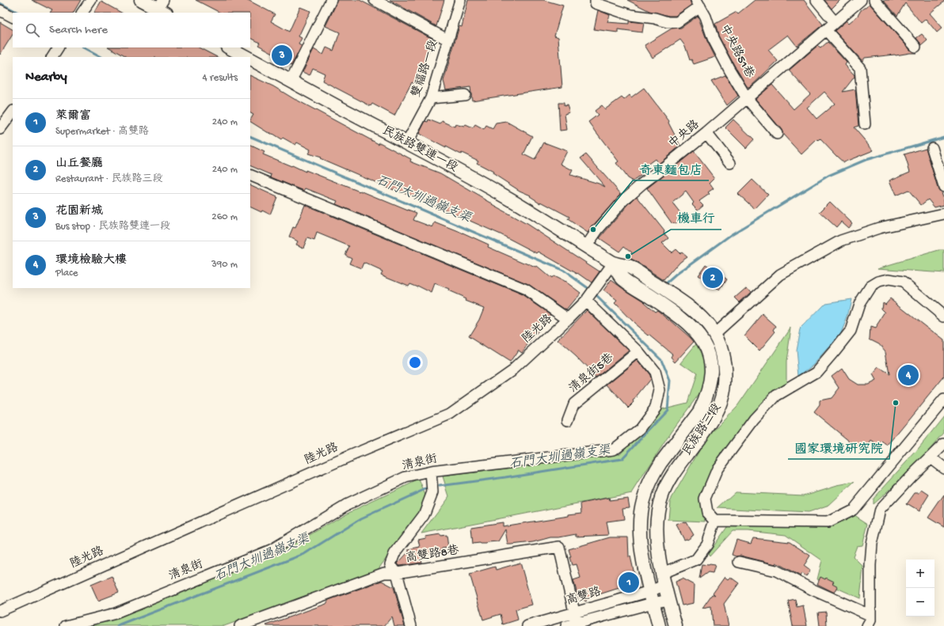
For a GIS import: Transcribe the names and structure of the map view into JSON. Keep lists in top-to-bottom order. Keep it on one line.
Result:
{"streets":{"main road":["民族路雙連一段","民族路三段"],"street":["中央路51巷","雙福路一段","中央路","陸光路","清泉街5巷","清泉街","高雙路8巷","高雙路"]},"crossings":[["中央路51巷","中央路"],["雙福路一段","民族路雙連一段"],["中央路","民族路雙連一段"],["中央路","民族路三段"],["民族路雙連一段","民族路三段"],["陸光路","民族路三段"],["陸光路","清泉街"],["清泉街5巷","清泉街"],["民族路三段","高雙路"],["高雙路8巷","高雙路"]],"water":["石門大圳過嶺支渠"],"places":["奇東麵包店","機車行","國家環境研究院"],"page":{"search":"Search here","pins":["3","2","4","1"],"heading":["Nearby","4 results"],"list":[{"mark":"1","name":"萊爾富","note":"Supermarket · 高雙路","value":"240 m"},{"mark":"2","name":"山丘餐廳","note":"Restaurant · 民族路三段","value":"240 m"},{"mark":"3","name":"花園新城","note":"Bus stop · 民族路雙連一段","value":"260 m"},{"mark":"4","name":"環境檢驗大樓","note":"Place","value":"390 m"}],"map_buttons":["+","−"]}}
